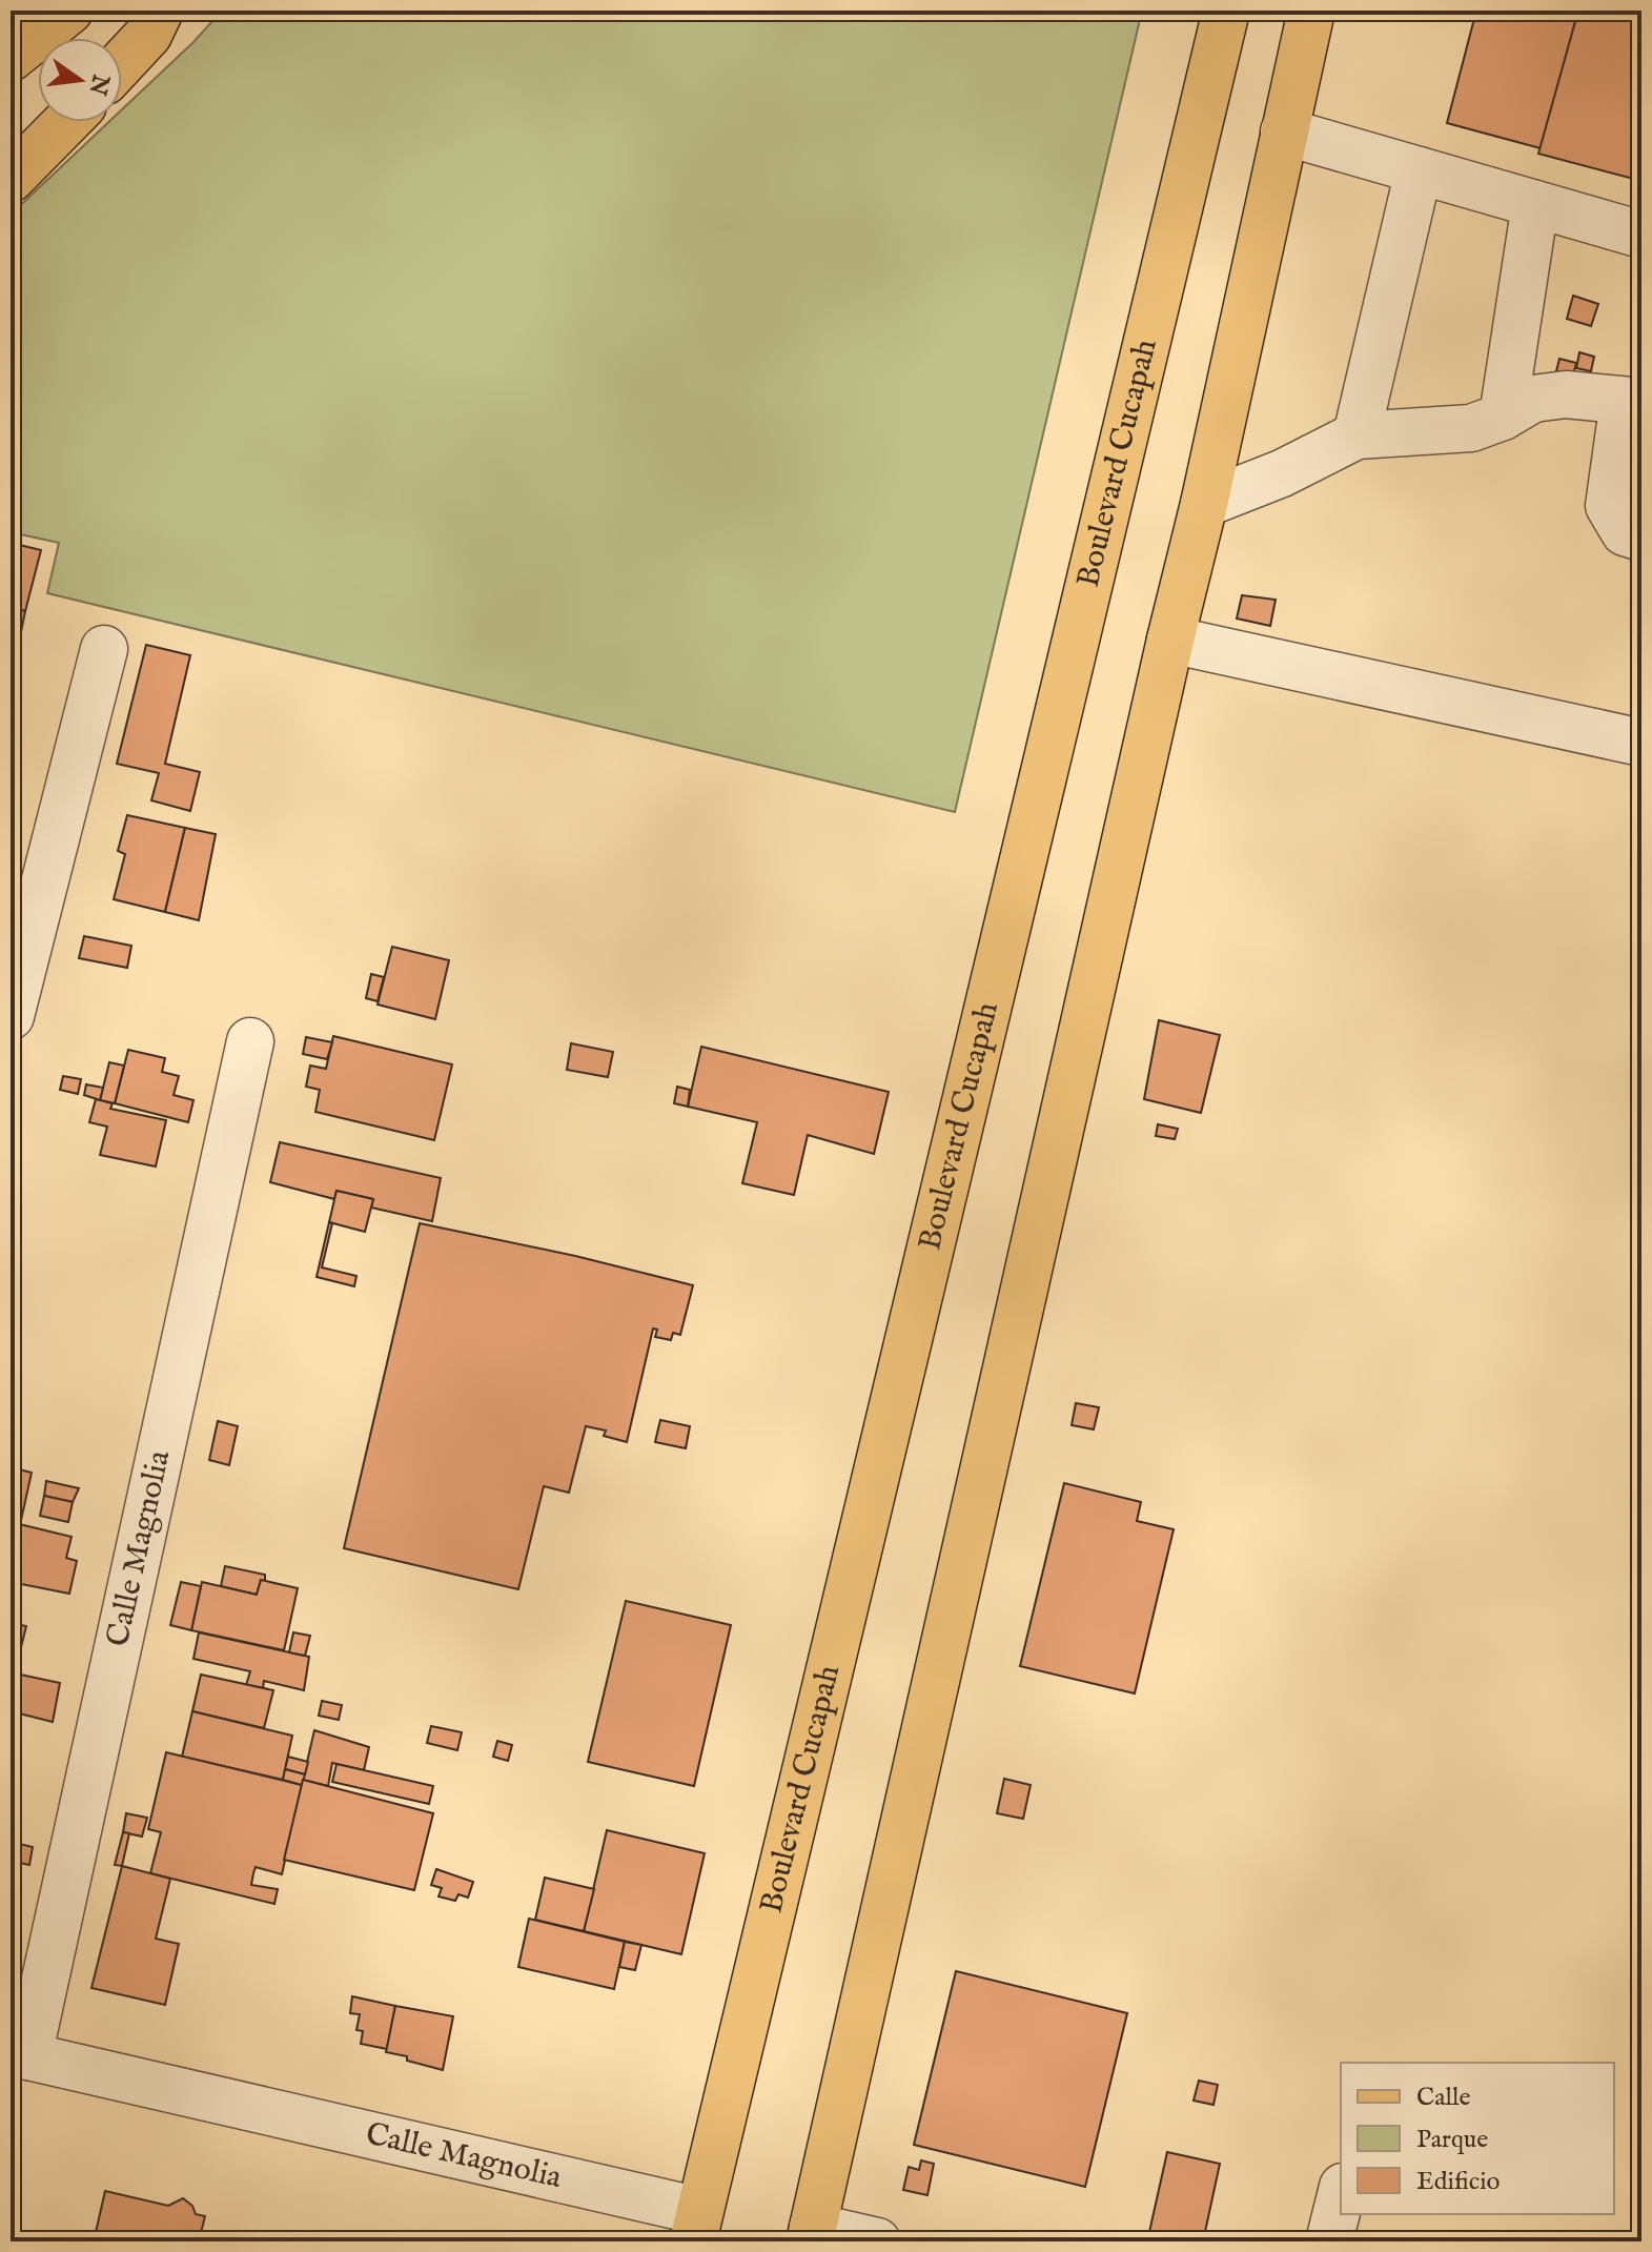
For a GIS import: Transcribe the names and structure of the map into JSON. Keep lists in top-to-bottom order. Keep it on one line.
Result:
{"streets":{"main road":["Boulevard Cucapah"],"street":["Calle Magnolia"]},"crossings":[["Boulevard Cucapah","Calle Magnolia"]],"legend":["Calle","Parque","Edificio"],"north":"right"}
